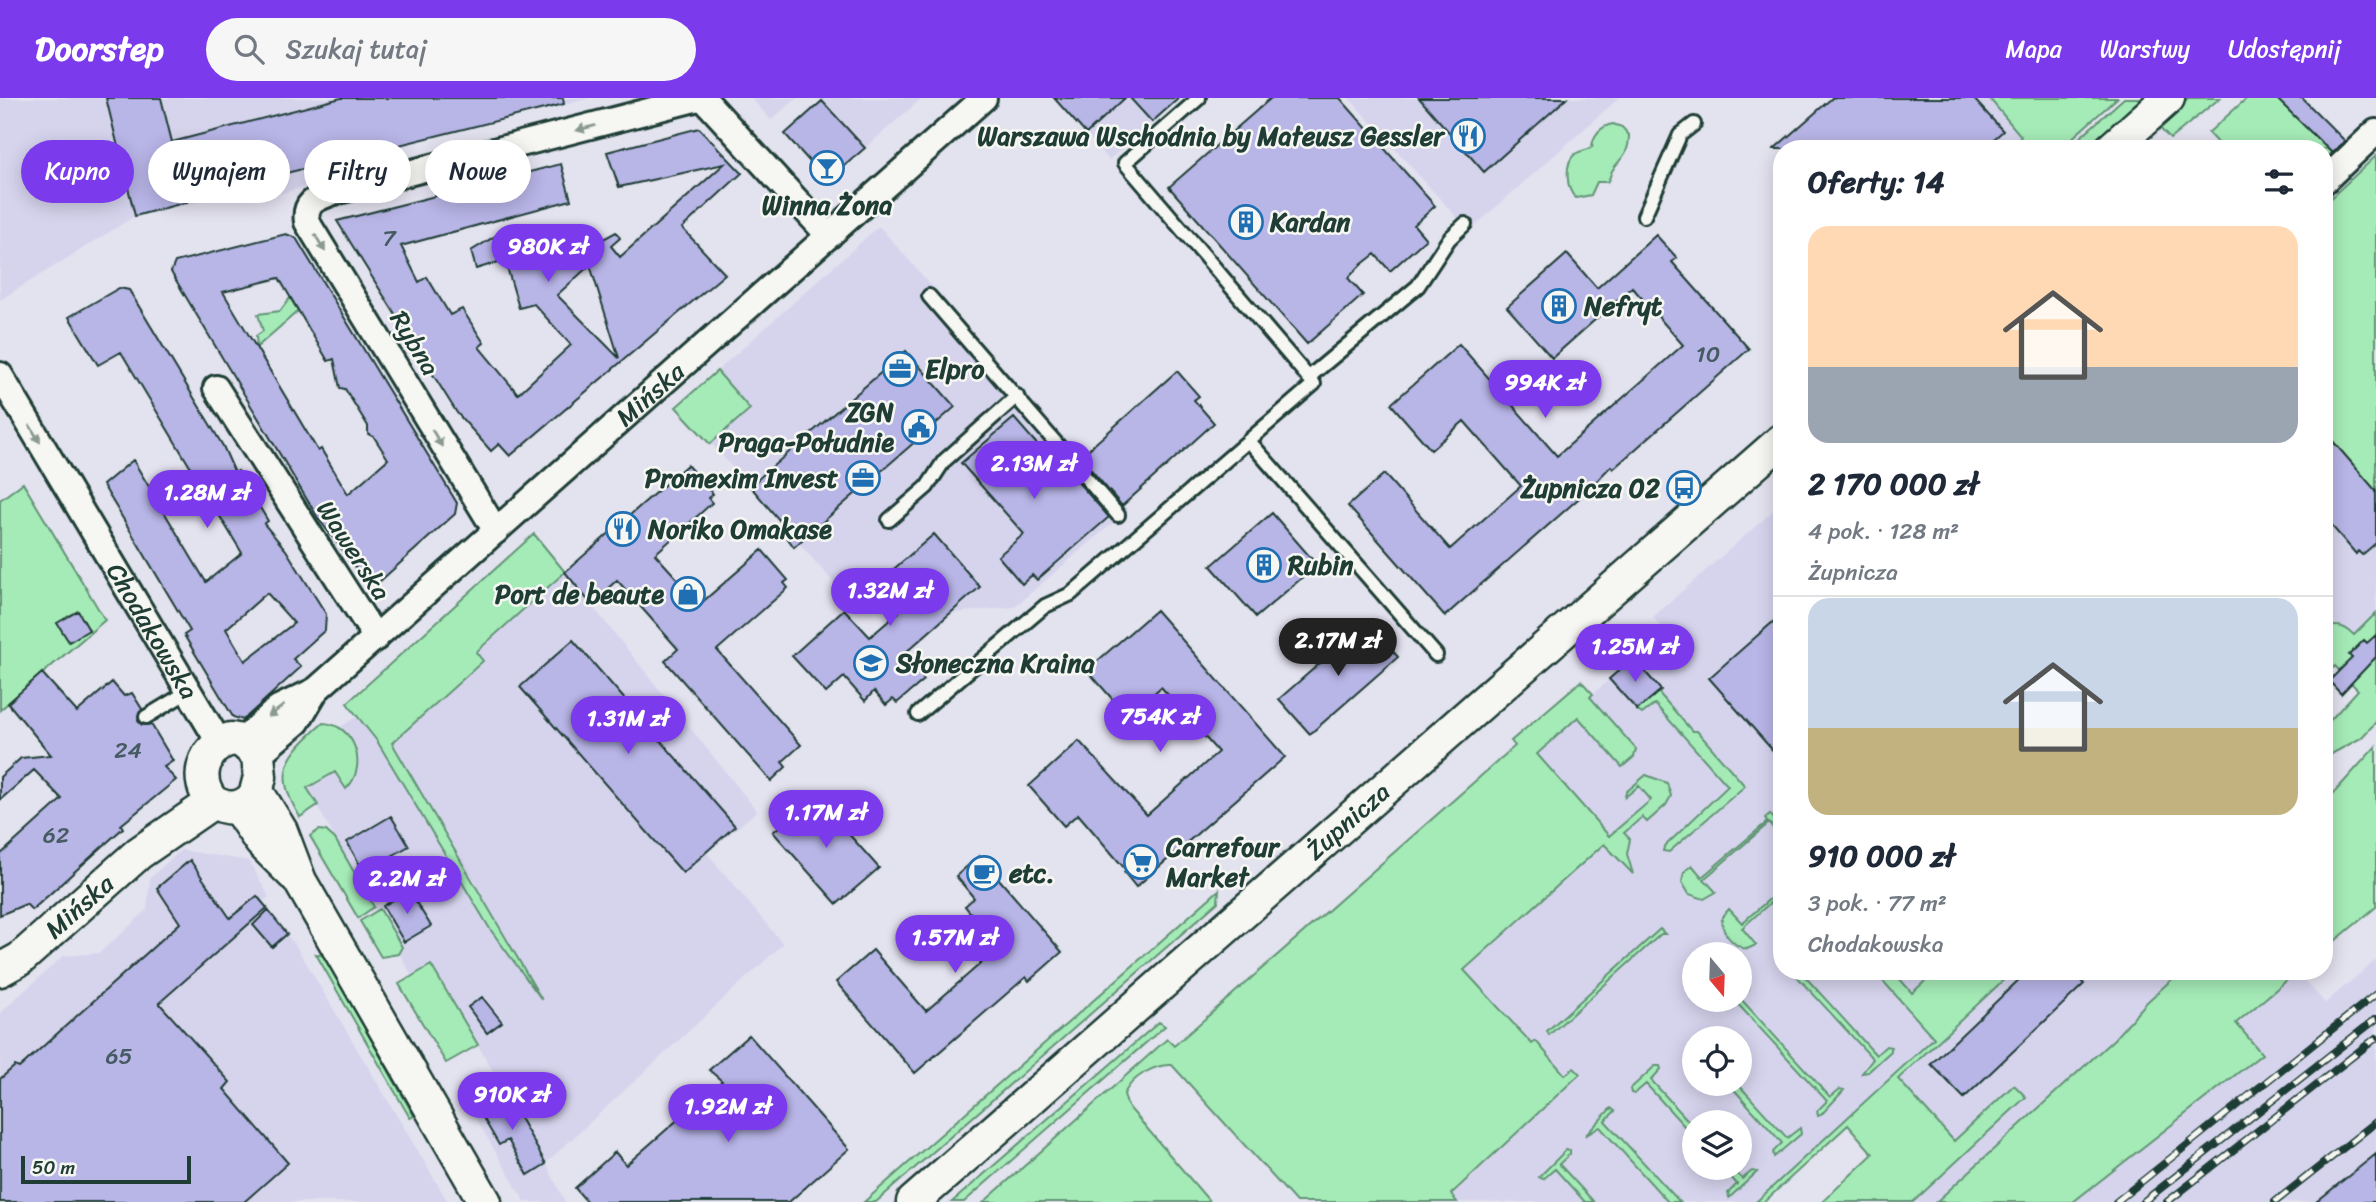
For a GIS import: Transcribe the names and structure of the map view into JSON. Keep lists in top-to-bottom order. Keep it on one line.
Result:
{"streets":{"street":["Rybna","Mińska","Wawerska","Chodakowska","Żupnicza"]},"crossings":[["Rybna","Mińska"],["Mińska","Wawerska"],["Mińska","Chodakowska"]],"one_way":["Chodakowska"],"places":{"restaurant":["Warszawa Wschodnia by Mateusz Gessler","Noriko Omakase"],"bar":["Winna Żona"],"building":["Kardan","Nefryt","Rubin"],"office":["Elpro","Promexim Invest"],"public building":["ZGN Praga-Południe"],"bus stop":["Żupnicza 02"],"shop":["Port de beaute"],"school or university":["Słoneczna Kraina"],"supermarket":["Carrefour Market"],"cafe":["etc."]},"house_numbers":["7","10","24","62","65"],"scale_bar":"50 m","north":"bottom","page":{"header":"Doorstep","search":"Szukaj tutaj","nav":["Mapa","Warstwy","Udostępnij"],"chip":["Kupno","Wynajem","Filtry","Nowe"],"heading":"Oferty: 14","price":["980K zł","994K zł","2.13M zł","1.28M zł","1.32M zł","2.17M zł","1.25M zł","754K zł","1.31M zł","1.17M zł","2.2M zł","1.57M zł","910K zł","1.92M zł"],"list":[{"name":"2 170 000 zł","note":"4 pok. · 128 m² · Żupnicza"},{"name":"910 000 zł","note":"3 pok. · 77 m² · Chodakowska"}],"scale":"50 m"}}
